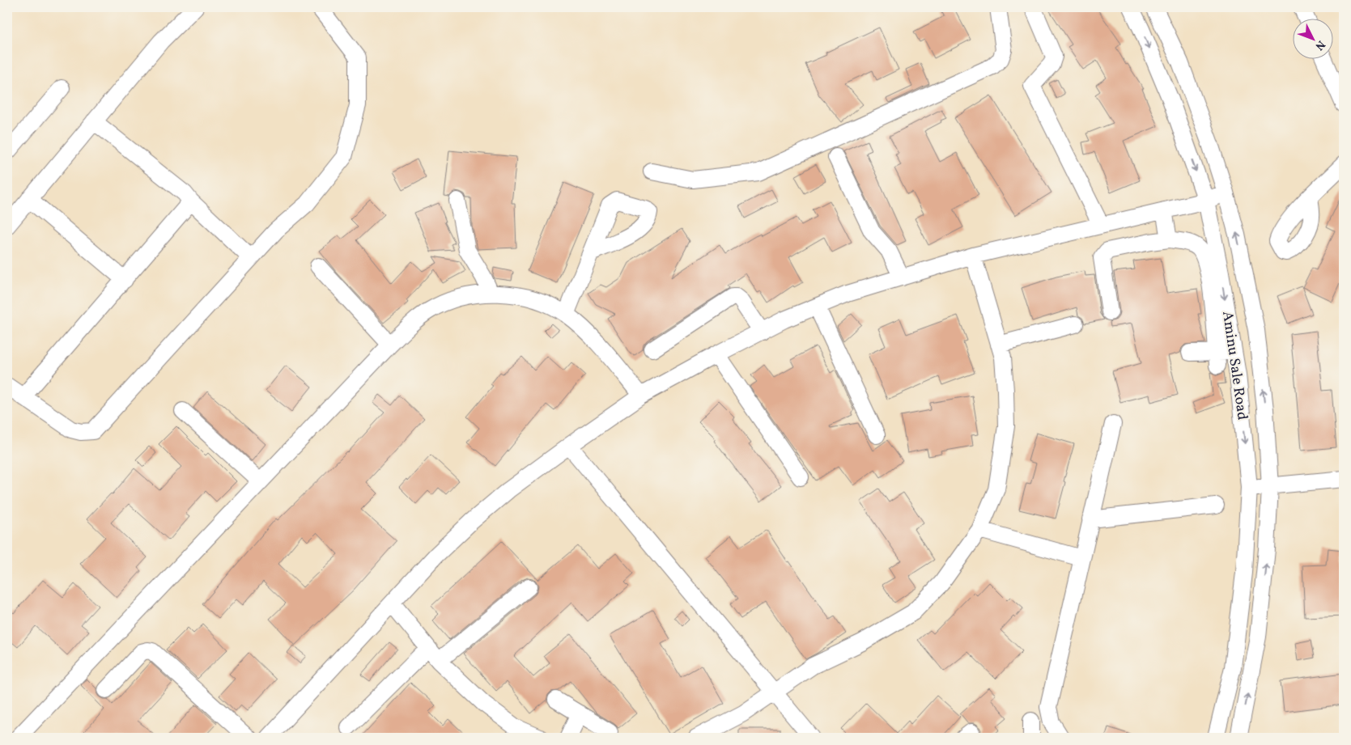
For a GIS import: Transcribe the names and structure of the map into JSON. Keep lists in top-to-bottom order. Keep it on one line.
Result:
{"streets":{"street":["Aminu Sale Road"]},"north":"bottom right"}
